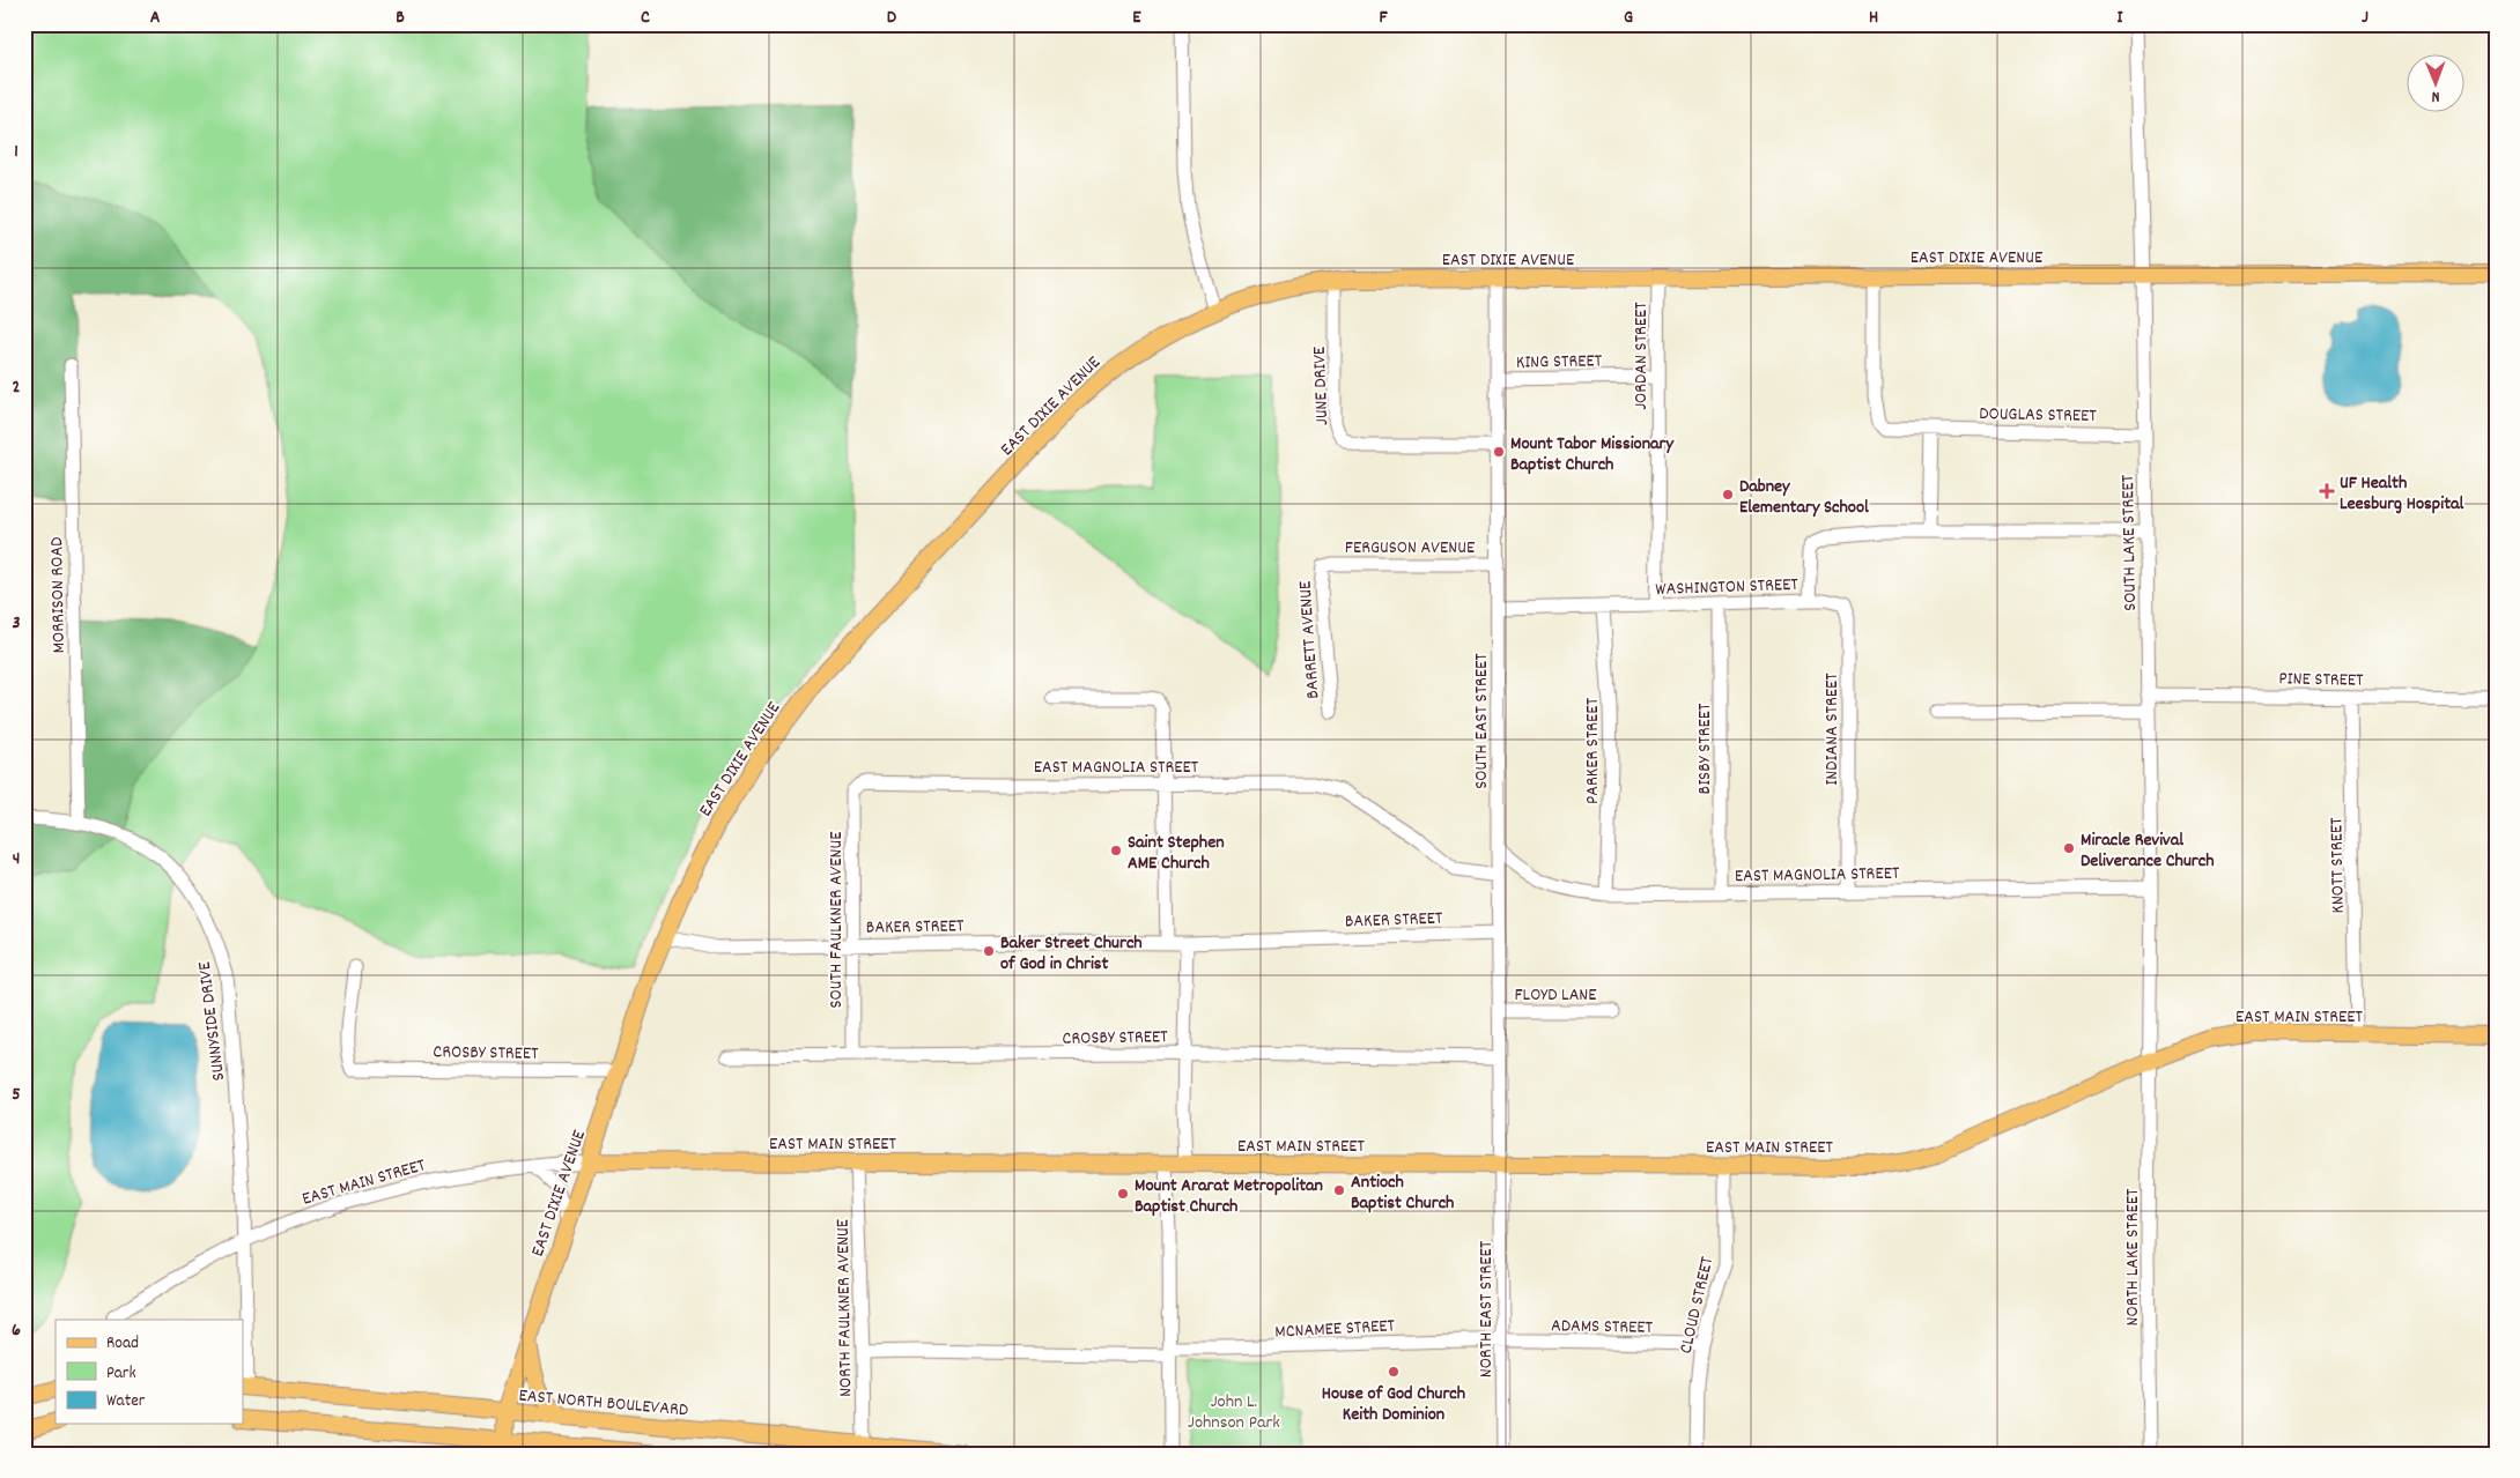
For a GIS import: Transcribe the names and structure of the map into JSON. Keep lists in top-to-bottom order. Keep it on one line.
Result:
{"streets":{"main road":["EAST DIXIE AVENUE","EAST MAIN STREET","EAST NORTH BOULEVARD"],"street":["JORDAN STREET","KING STREET","JUNE DRIVE","DOUGLAS STREET","SOUTH LAKE STREET","FERGUSON AVENUE","WASHINGTON STREET","MORRISON ROAD","BARRETT AVENUE","PINE STREET","SOUTH EAST STREET","INDIANA STREET","BISBY STREET","PARKER STREET","EAST MAGNOLIA STREET","KNOTT STREET","BAKER STREET","SOUTH FAULKNER AVENUE","FLOYD LANE","SUNNYSIDE DRIVE","CROSBY STREET","NORTH LAKE STREET","CLOUD STREET","NORTH FAULKNER AVENUE","NORTH EAST STREET","ADAMS STREET","MCNAMEE STREET"]},"crossings":[["EAST DIXIE AVENUE","JORDAN STREET"],["EAST DIXIE AVENUE","JUNE DRIVE"],["EAST DIXIE AVENUE","SOUTH LAKE STREET"],["EAST DIXIE AVENUE","SOUTH EAST STREET"],["EAST DIXIE AVENUE","BAKER STREET"],["EAST DIXIE AVENUE","EAST MAIN STREET"],["EAST DIXIE AVENUE","CROSBY STREET"],["EAST DIXIE AVENUE","EAST NORTH BOULEVARD"],["JORDAN STREET","KING STREET"],["JORDAN STREET","WASHINGTON STREET"],["KING STREET","SOUTH EAST STREET"],["JUNE DRIVE","SOUTH EAST STREET"],["DOUGLAS STREET","SOUTH LAKE STREET"],["SOUTH LAKE STREET","WASHINGTON STREET"],["SOUTH LAKE STREET","PINE STREET"],["SOUTH LAKE STREET","EAST MAGNOLIA STREET"],["SOUTH LAKE STREET","EAST MAIN STREET"],["SOUTH LAKE STREET","NORTH LAKE STREET"],["FERGUSON AVENUE","BARRETT AVENUE"],["FERGUSON AVENUE","SOUTH EAST STREET"],["WASHINGTON STREET","SOUTH EAST STREET"],["WASHINGTON STREET","INDIANA STREET"],["WASHINGTON STREET","BISBY STREET"],["WASHINGTON STREET","PARKER STREET"],["MORRISON ROAD","SUNNYSIDE DRIVE"],["PINE STREET","KNOTT STREET"],["SOUTH EAST STREET","EAST MAGNOLIA STREET"],["SOUTH EAST STREET","BAKER STREET"],["SOUTH EAST STREET","FLOYD LANE"],["SOUTH EAST STREET","EAST MAIN STREET"],["SOUTH EAST STREET","CROSBY STREET"],["SOUTH EAST STREET","NORTH EAST STREET"],["INDIANA STREET","EAST MAGNOLIA STREET"],["BISBY STREET","EAST MAGNOLIA STREET"],["PARKER STREET","EAST MAGNOLIA STREET"],["EAST MAGNOLIA STREET","SOUTH FAULKNER AVENUE"],["KNOTT STREET","EAST MAIN STREET"],["BAKER STREET","SOUTH FAULKNER AVENUE"],["SOUTH FAULKNER AVENUE","CROSBY STREET"],["EAST MAIN STREET","SUNNYSIDE DRIVE"],["EAST MAIN STREET","NORTH LAKE STREET"],["EAST MAIN STREET","CLOUD STREET"],["EAST MAIN STREET","NORTH FAULKNER AVENUE"],["EAST MAIN STREET","NORTH EAST STREET"],["SUNNYSIDE DRIVE","EAST NORTH BOULEVARD"],["CLOUD STREET","ADAMS STREET"],["NORTH FAULKNER AVENUE","MCNAMEE STREET"],["NORTH FAULKNER AVENUE","EAST NORTH BOULEVARD"],["NORTH EAST STREET","ADAMS STREET"],["NORTH EAST STREET","MCNAMEE STREET"],["ADAMS STREET","MCNAMEE STREET"]],"parks":["John L. Johnson Park"],"places":{"other":["Mount Tabor Missionary Baptist Church","Dabney Elementary School","Miracle Revival Deliverance Church","Saint Stephen AME Church","Baker Street Church of God in Christ","Antioch Baptist Church","Mount Ararat Metropolitan Baptist Church","House of God Church Keith Dominion"],"health":["UF Health Leesburg Hospital"]},"legend":["Road","Park","Water"],"north":"bottom","grid":{"columns":["A","B","C","D","E","F","G","H","I","J"],"rows":["1","2","3","4","5","6"]}}
